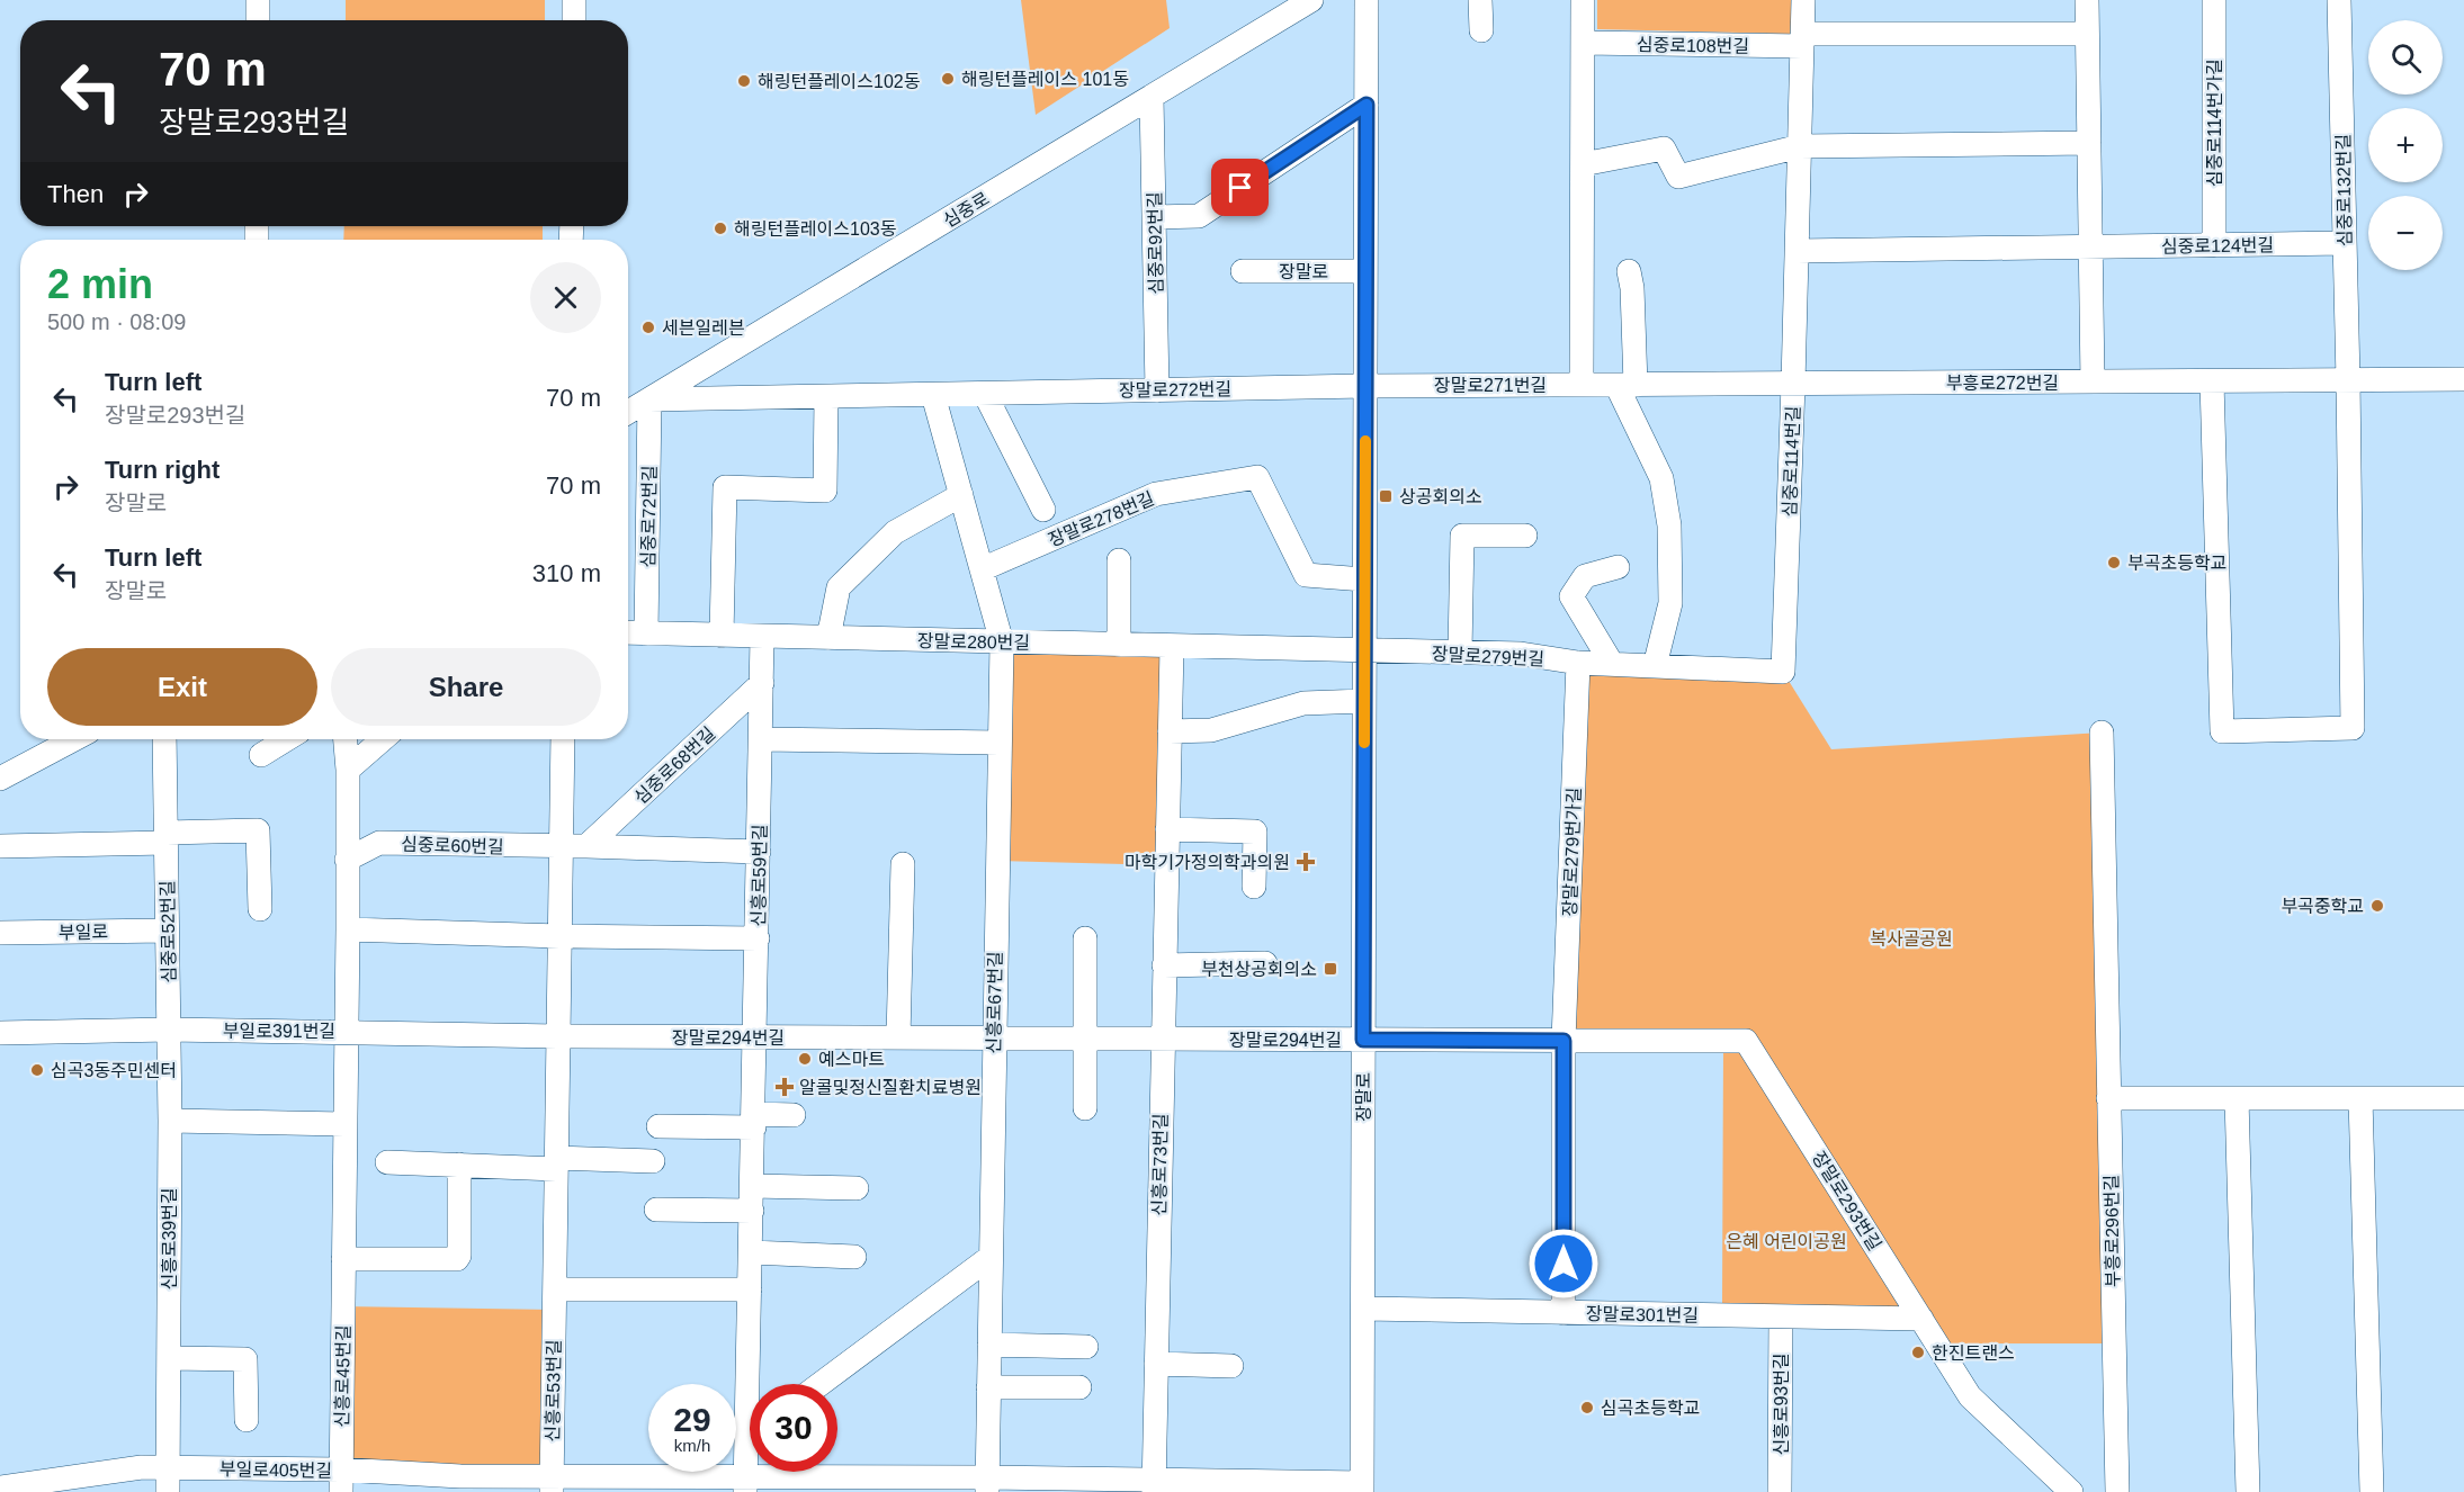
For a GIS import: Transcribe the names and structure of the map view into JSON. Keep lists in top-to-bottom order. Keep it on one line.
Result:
{"streets":{"street":["심중로108번길","심중로114번가길","심중로132번길","심중로","심중로92번길","심중로124번길","장말로","부흥로272번길","장말로271번길","장말로272번길","심중로114번길","심중로72번길","장말로278번길","장말로280번길","장말로279번길","심중로68번길","심중로60번길","장말로279번가길","신흥로59번길","부일로","심중로52번길","신흥로67번길","부일로391번길","장말로294번길","신흥로73번길","장말로293번길","부흥로296번길","신흥로39번길","장말로301번길","신흥로45번길","신흥로53번길","신흥로93번길","부일로405번길"]},"crossings":[["심중로108번길","심중로114번길"],["심중로114번가길","심중로124번길"],["심중로132번길","심중로124번길"],["심중로132번길","부흥로272번길"],["심중로","심중로92번길"],["심중로","장말로272번길"],["심중로","심중로72번길"],["심중로92번길","장말로272번길"],["장말로","장말로271번길"],["장말로","장말로272번길"],["장말로","장말로278번길"],["장말로","장말로280번길"],["장말로","장말로279번길"],["장말로","장말로294번길"],["장말로","장말로293번길"],["장말로","장말로301번길"],["장말로","부일로405번길"],["부흥로272번길","장말로271번길"],["부흥로272번길","심중로114번길"],["장말로271번길","장말로272번길"],["장말로271번길","심중로114번길"],["장말로272번길","심중로72번길"],["장말로272번길","신흥로67번길"],["심중로114번길","장말로279번길"],["심중로72번길","장말로280번길"],["장말로278번길","신흥로67번길"],["장말로280번길","장말로279번길"],["장말로280번길","신흥로59번길"],["장말로280번길","신흥로67번길"],["장말로280번길","신흥로73번길"],["장말로279번길","장말로279번가길"],["심중로68번길","신흥로59번길"],["장말로279번가길","장말로293번길"],["신흥로59번길","장말로294번길"],["신흥로59번길","부일로405번길"],["부일로","심중로52번길"],["심중로52번길","부일로391번길"],["심중로52번길","신흥로39번길"],["신흥로67번길","장말로294번길"],["신흥로67번길","부일로405번길"],["부일로391번길","장말로294번길"],["부일로391번길","신흥로39번길"],["부일로391번길","신흥로45번길"],["부일로391번길","신흥로53번길"],["장말로294번길","신흥로73번길"],["장말로294번길","장말로293번길"],["장말로294번길","신흥로53번길"],["신흥로73번길","부일로405번길"],["장말로293번길","장말로301번길"],["신흥로39번길","부일로405번길"],["장말로301번길","신흥로93번길"],["신흥로45번길","부일로405번길"],["신흥로53번길","부일로405번길"]],"parks":["복사골공원","은혜 어린이공원"],"places":{"other":["해링턴플레이스 101동","해링턴플레이스102동","해링턴플레이스103동","세븐일레븐","부곡초등학교","부곡중학교","예스마트","심곡3동주민센터","한진트랜스","심곡초등학교"],"transit":["상공회의소","부천상공회의소"],"health":["마학기가정의학과의원","알콜및정신질환치료병원"]},"page":{"map_buttons":["+","−"],"turn":["70 m","장말로293번길"],"then":"Then","heading":["2 min","500 m · 08:09"],"list":[{"name":"Turn left","note":"장말로293번길","value":"70 m"},{"name":"Turn right","note":"장말로","value":"70 m"},{"name":"Turn left","note":"장말로","value":"310 m"}],"buttons":["Exit","Share"],"speed":"29 km/h","limit":"30"}}
